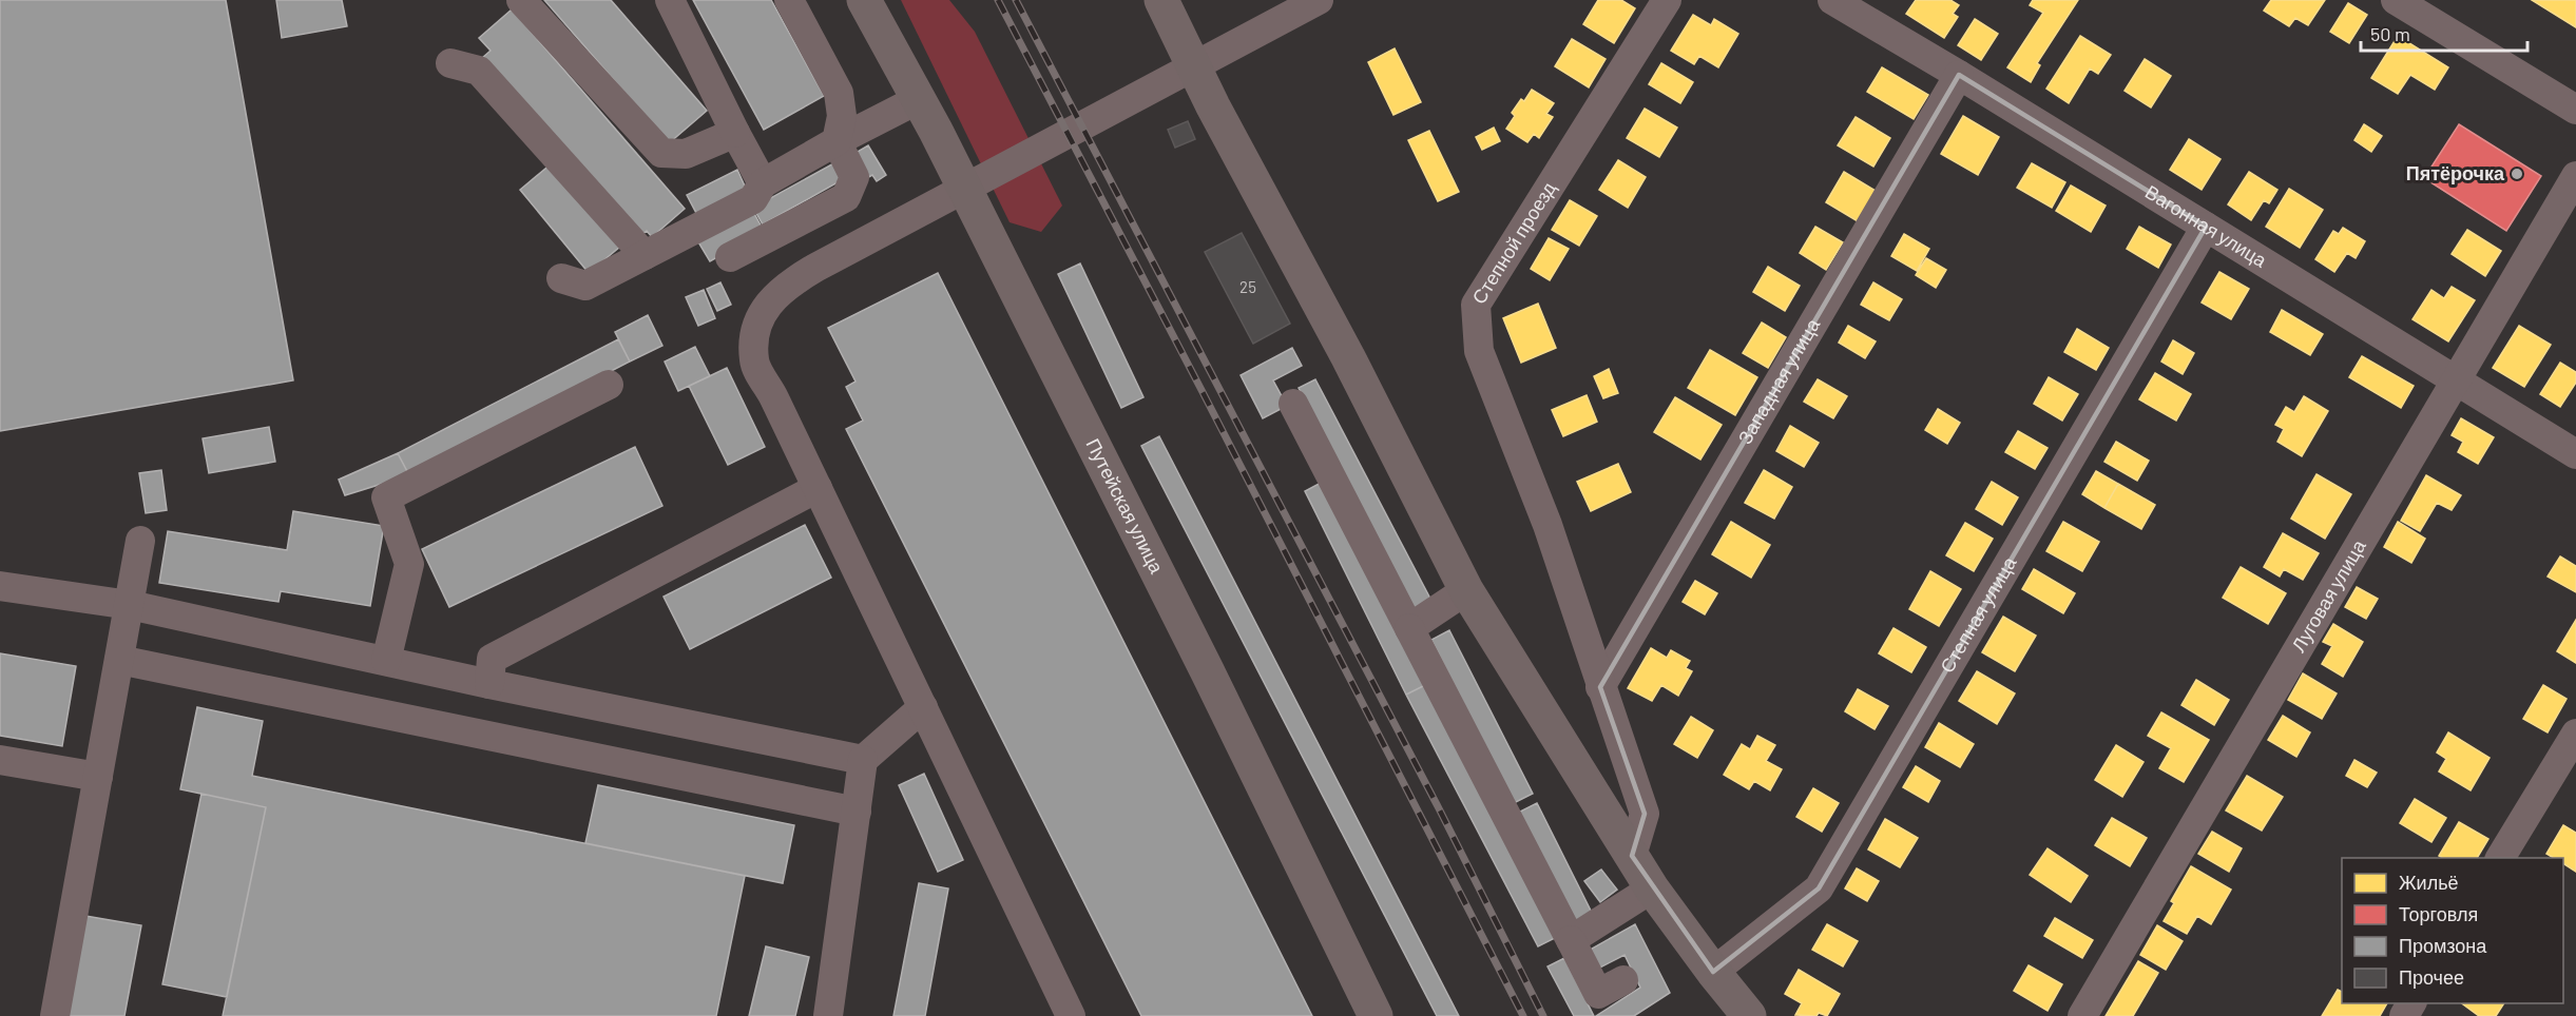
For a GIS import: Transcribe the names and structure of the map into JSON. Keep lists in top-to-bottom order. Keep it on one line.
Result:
{"streets":{"main road":["Путейская улица"],"street":["Вагонная улица","Степной проезд","Западная улица","Луговая улица","Степная улица"]},"crossings":[["Вагонная улица","Западная улица"],["Вагонная улица","Луговая улица"],["Вагонная улица","Степная улица"],["Степной проезд","Западная улица"]],"places":["Пятёрочка"],"house_numbers":["25"],"legend":["Жильё","Торговля","Промзона","Прочее"],"scale_bar":"50 m"}
